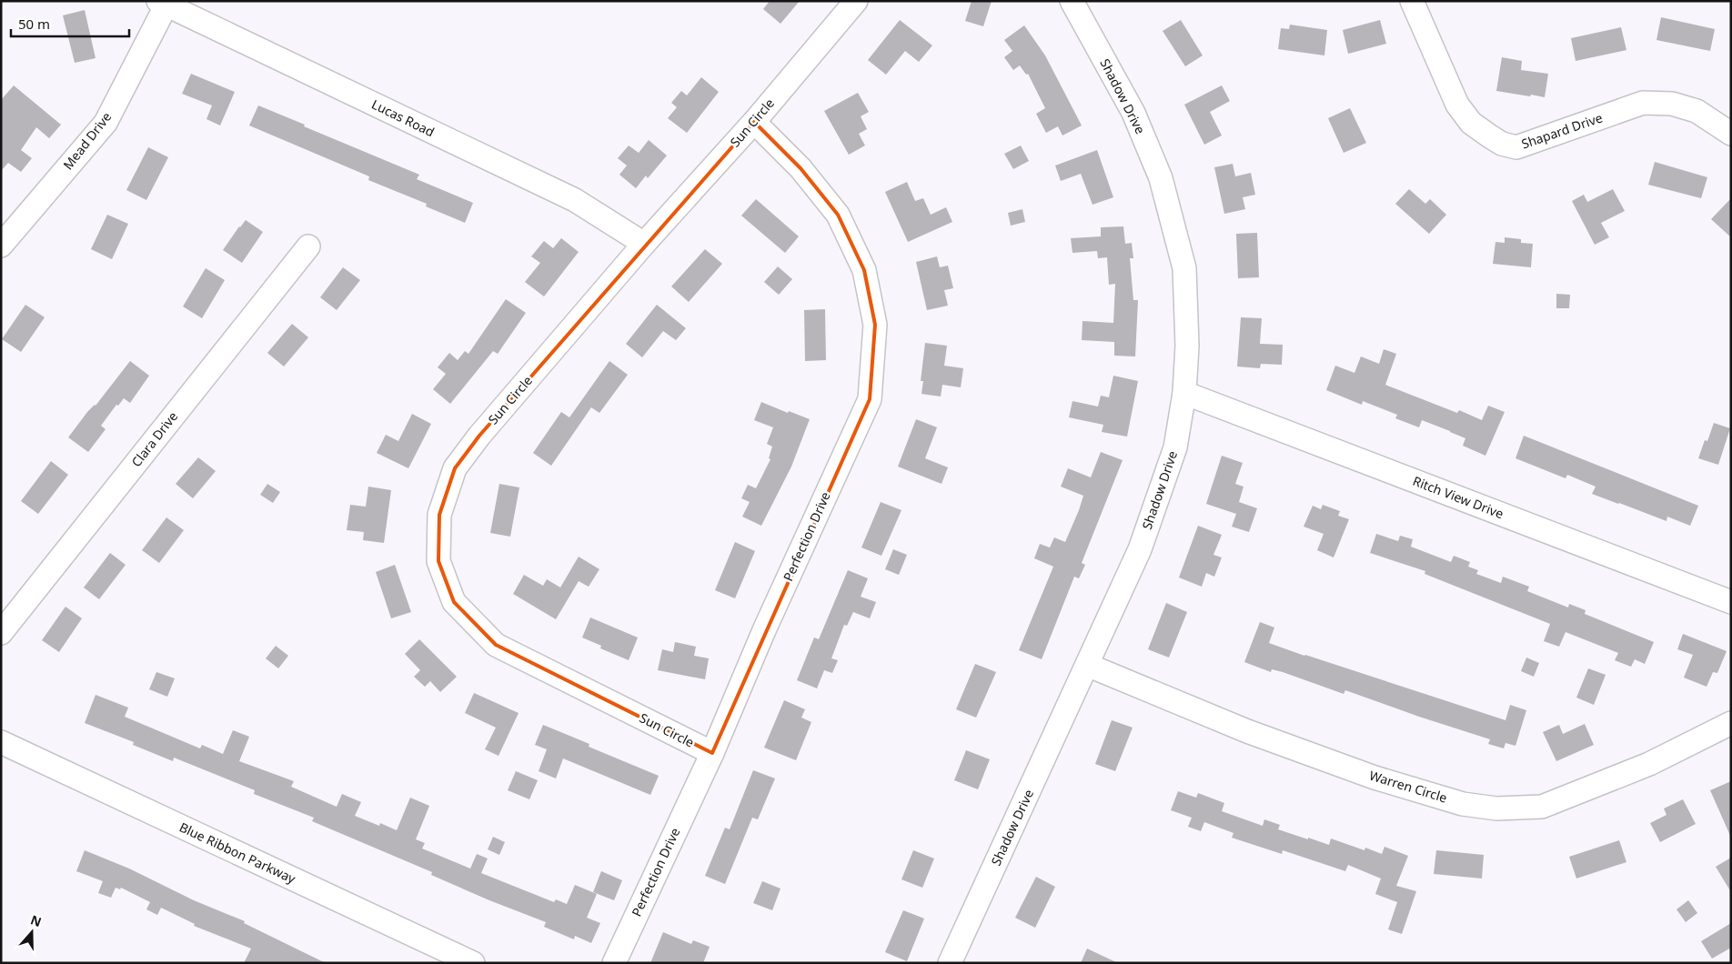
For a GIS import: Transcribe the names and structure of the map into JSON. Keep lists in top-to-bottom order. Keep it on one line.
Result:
{"streets":{"street":["Shadow Drive","Lucas Road","Sun Circle","Shapard Drive","Mead Drive","Clara Drive","Ritch View Drive","Perfection Drive","Warren Circle","Blue Ribbon Parkway"]},"crossings":[["Shadow Drive","Ritch View Drive"],["Shadow Drive","Warren Circle"],["Lucas Road","Sun Circle"],["Lucas Road","Mead Drive"],["Sun Circle","Perfection Drive"]],"scale_bar":"50 m","north":"top"}
